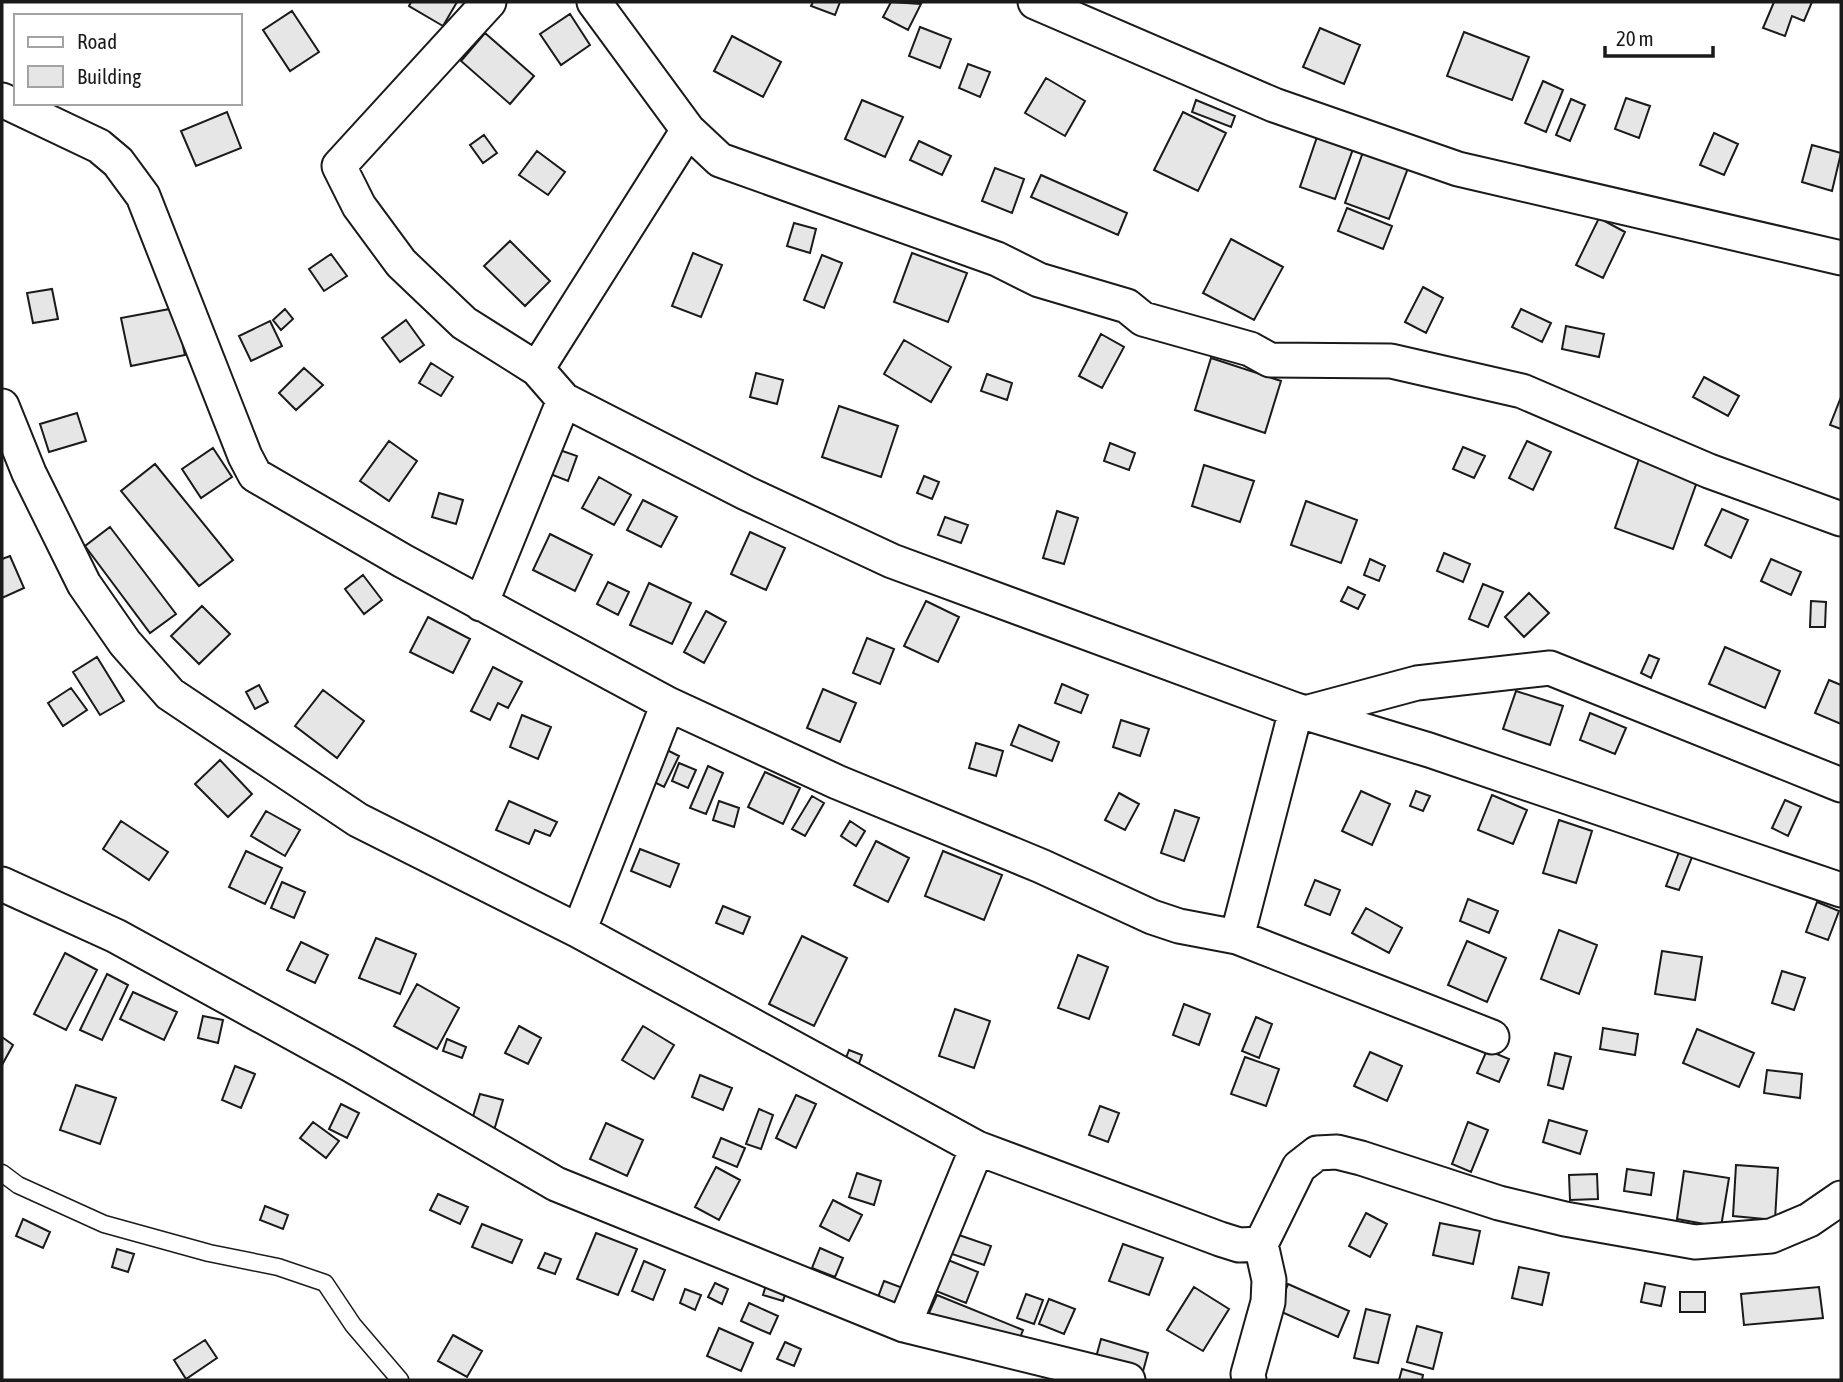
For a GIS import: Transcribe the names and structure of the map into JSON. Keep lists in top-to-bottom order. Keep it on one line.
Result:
{"legend":["Road","Building"],"scale_bar":"20 m"}
